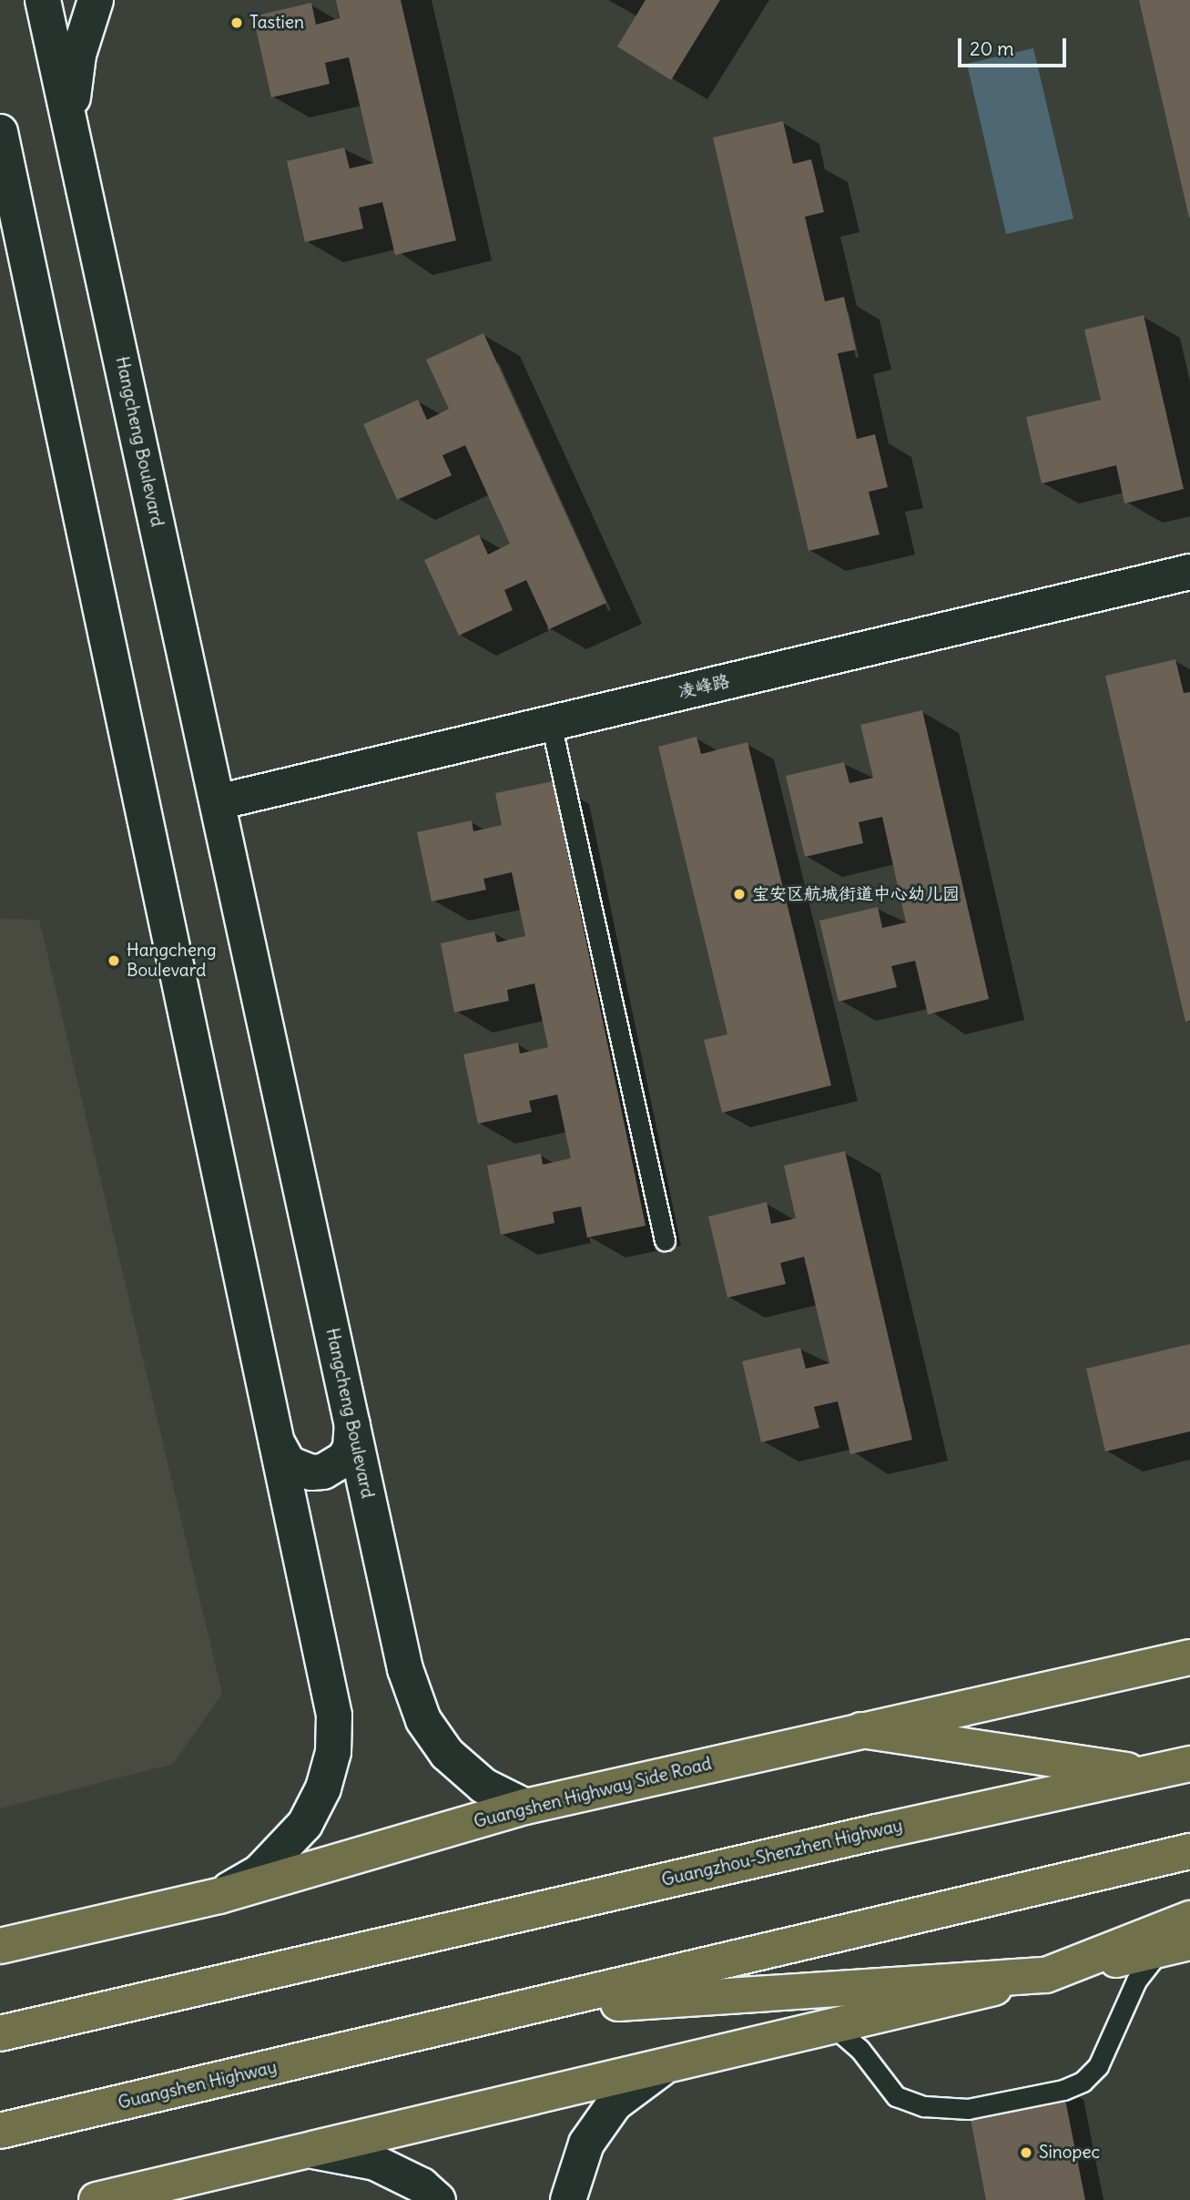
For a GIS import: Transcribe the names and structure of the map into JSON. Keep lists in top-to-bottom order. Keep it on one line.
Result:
{"streets":{"main road":["Hangcheng Boulevard","凌峰路","Guangshen Highway Side Road","Guangzhou-Shenzhen Highway"]},"crossings":[["Hangcheng Boulevard","凌峰路"],["Hangcheng Boulevard","Guangshen Highway Side Road"]],"places":["Tastien","宝安区航城街道中心幼儿园","Hangcheng Boulevard","Sinopec"],"scale_bar":"20 m"}
